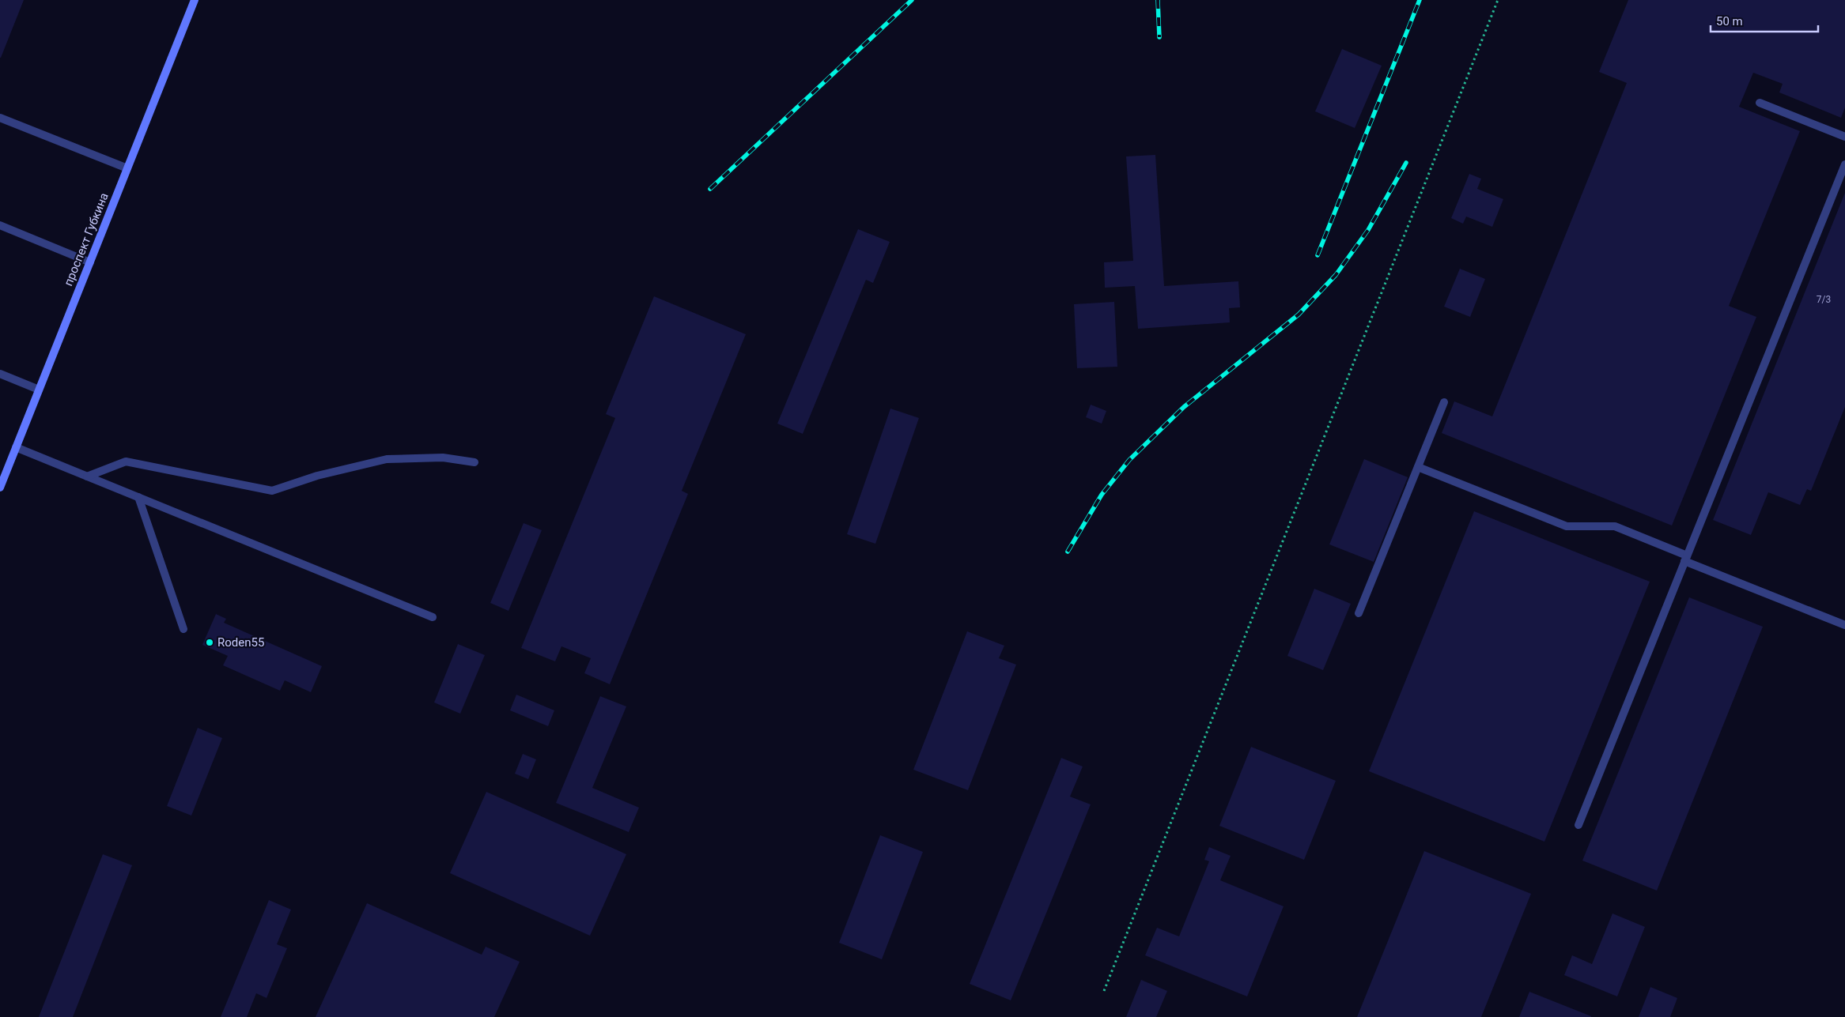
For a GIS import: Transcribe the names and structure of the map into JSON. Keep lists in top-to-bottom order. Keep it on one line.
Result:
{"streets":{"main road":["проспект Губкина"]},"places":["Roden55"],"house_numbers":["7/3"],"scale_bar":"50 m"}
